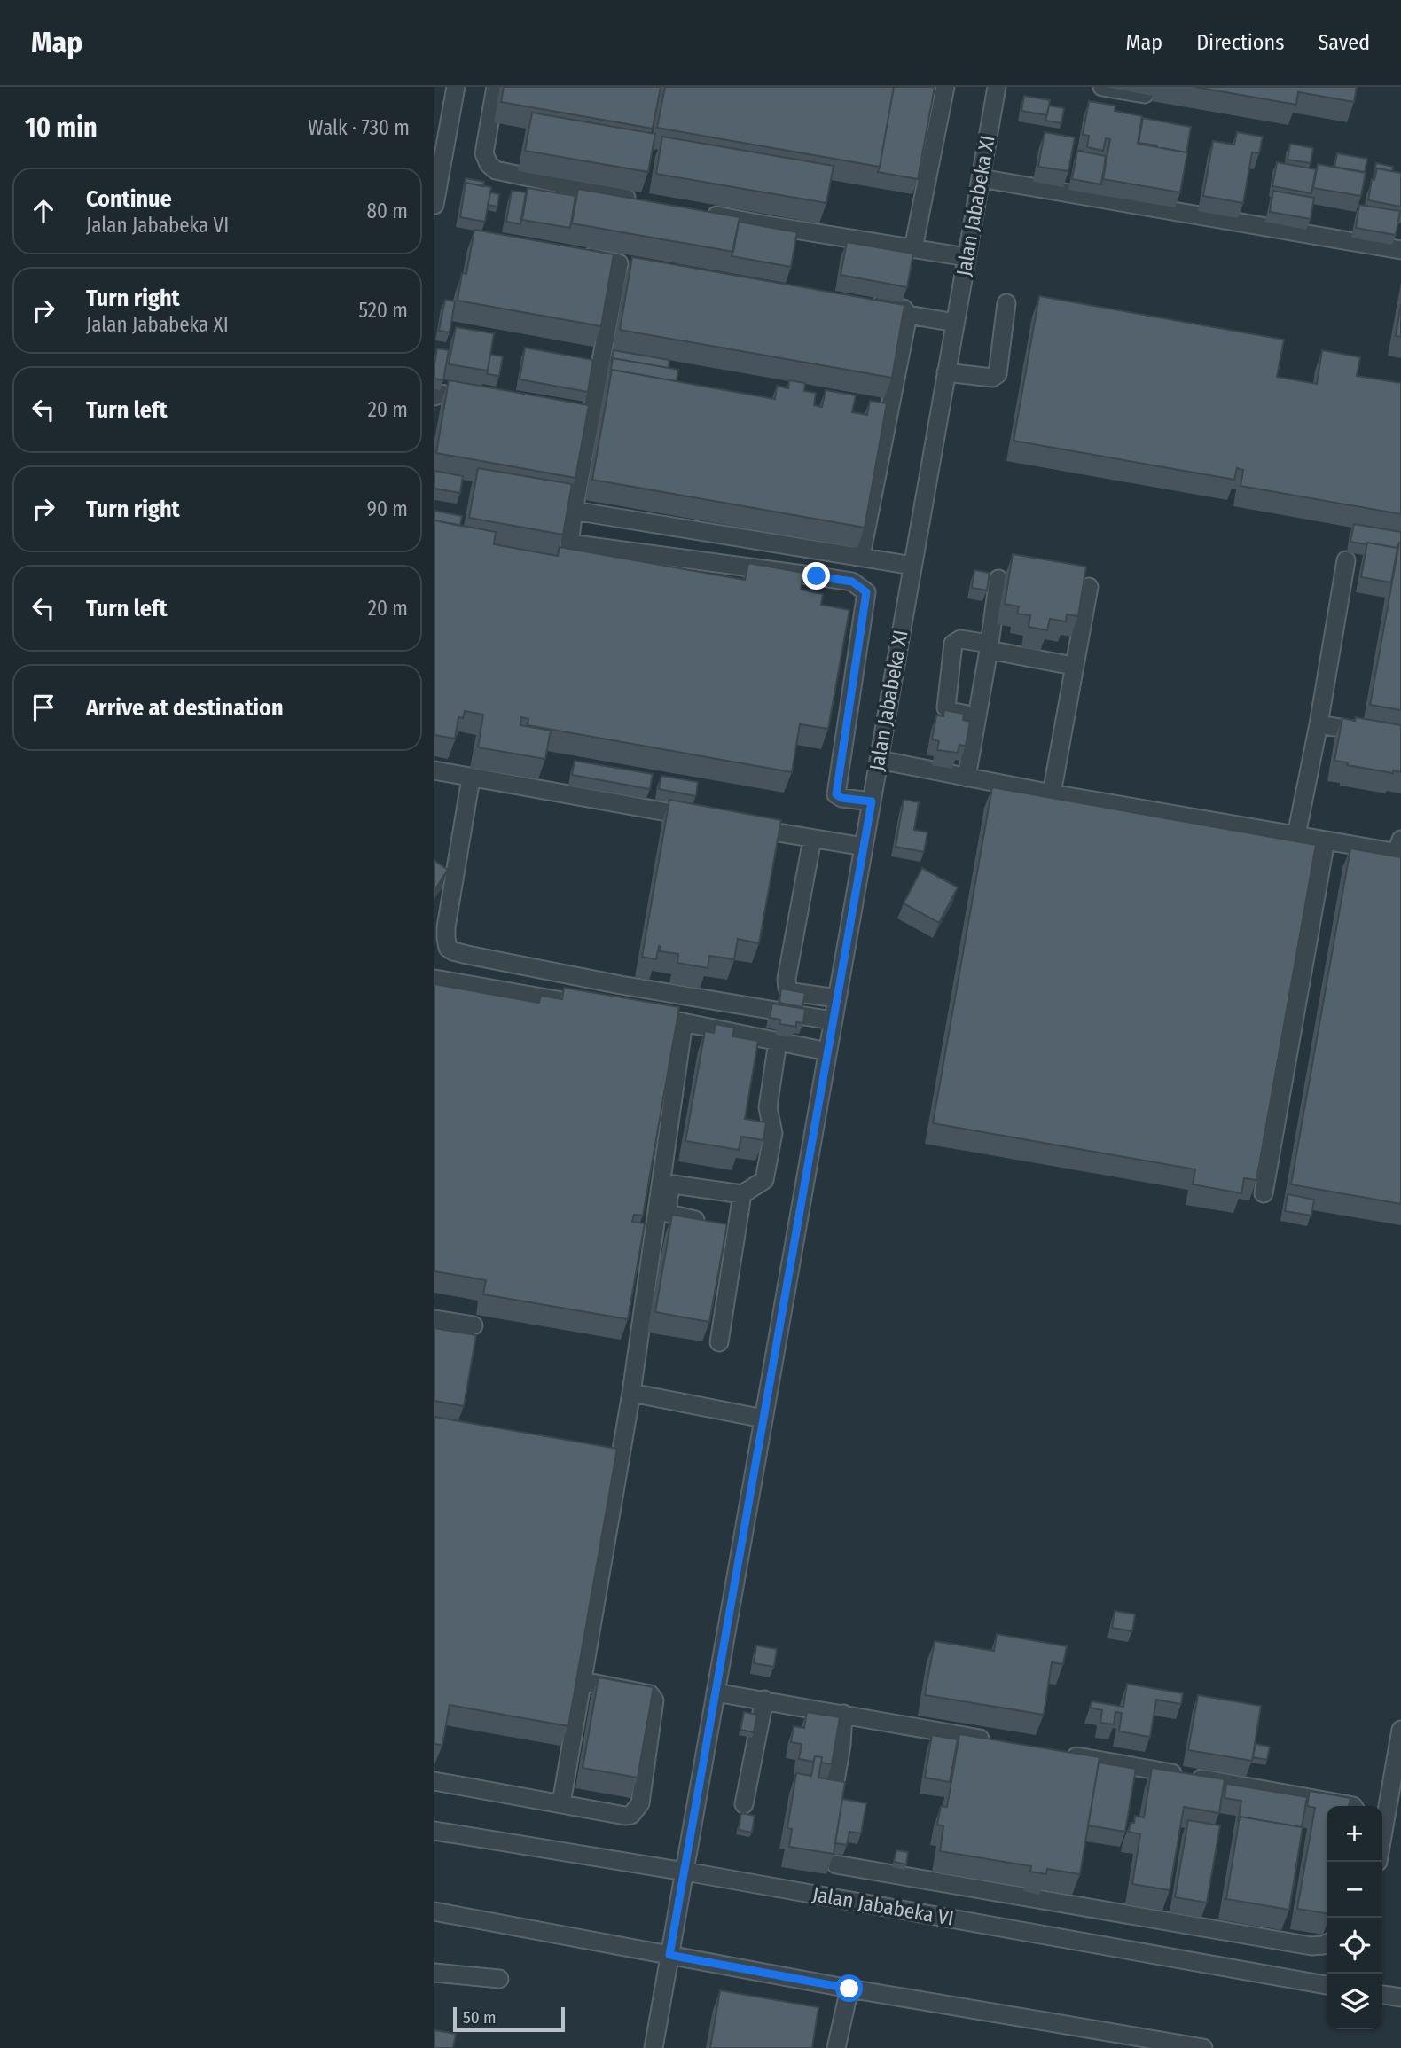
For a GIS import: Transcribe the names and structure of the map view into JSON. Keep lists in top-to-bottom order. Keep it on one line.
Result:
{"streets":{"street":["Jalan Jababeka XI","Jalan Jababeka VI"]},"crossings":[["Jalan Jababeka XI","Jalan Jababeka VI"]],"scale_bar":"50 m","page":{"header":"Map","nav":["Map","Directions","Saved"],"heading":["10 min","Walk · 730 m"],"list":[["Continue","Jalan Jababeka VI","80 m"],["Turn right","Jalan Jababeka XI","520 m"],["Turn left","20 m"],["Turn right","90 m"],["Turn left","20 m"],"Arrive at destination"],"map_buttons":["+","−"],"scale":"50 m"}}
